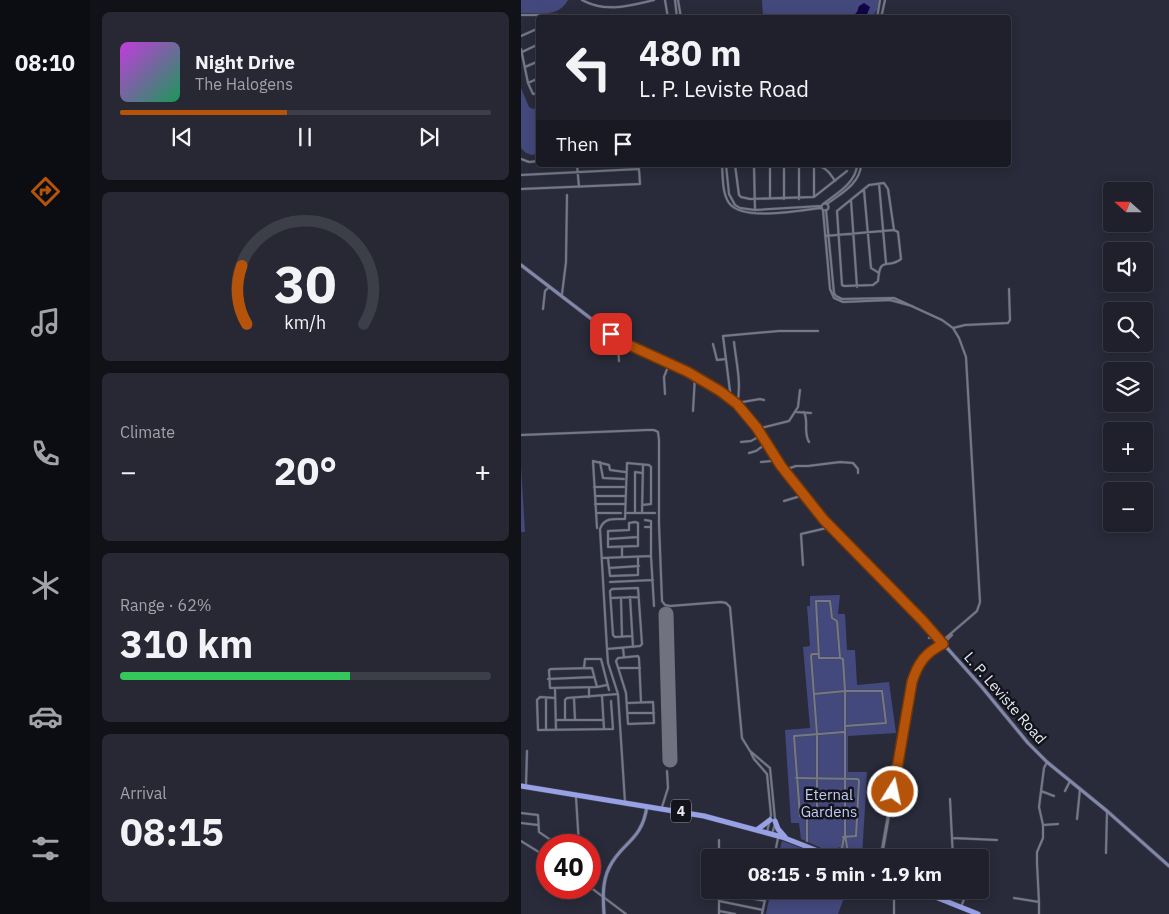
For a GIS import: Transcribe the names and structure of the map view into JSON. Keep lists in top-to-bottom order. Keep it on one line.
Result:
{"streets":{"highway":["4"],"main road":["L. P. Leviste Road"]},"parks":["Eternal Gardens"],"north":"left","page":{"tabs":"08:10","turn":["480 m","L. P. Leviste Road"],"song":["Night Drive","The Halogens"],"then":"Then","map_buttons":["+","−"],"tile":["Climate",["Range · 62%","310 km"],["Arrival","08:15"]],"heat":["−","20°","+"],"limit":"40","trip":"08:15 · 5 min · 1.9 km","gauge":["30","km/h"]}}
